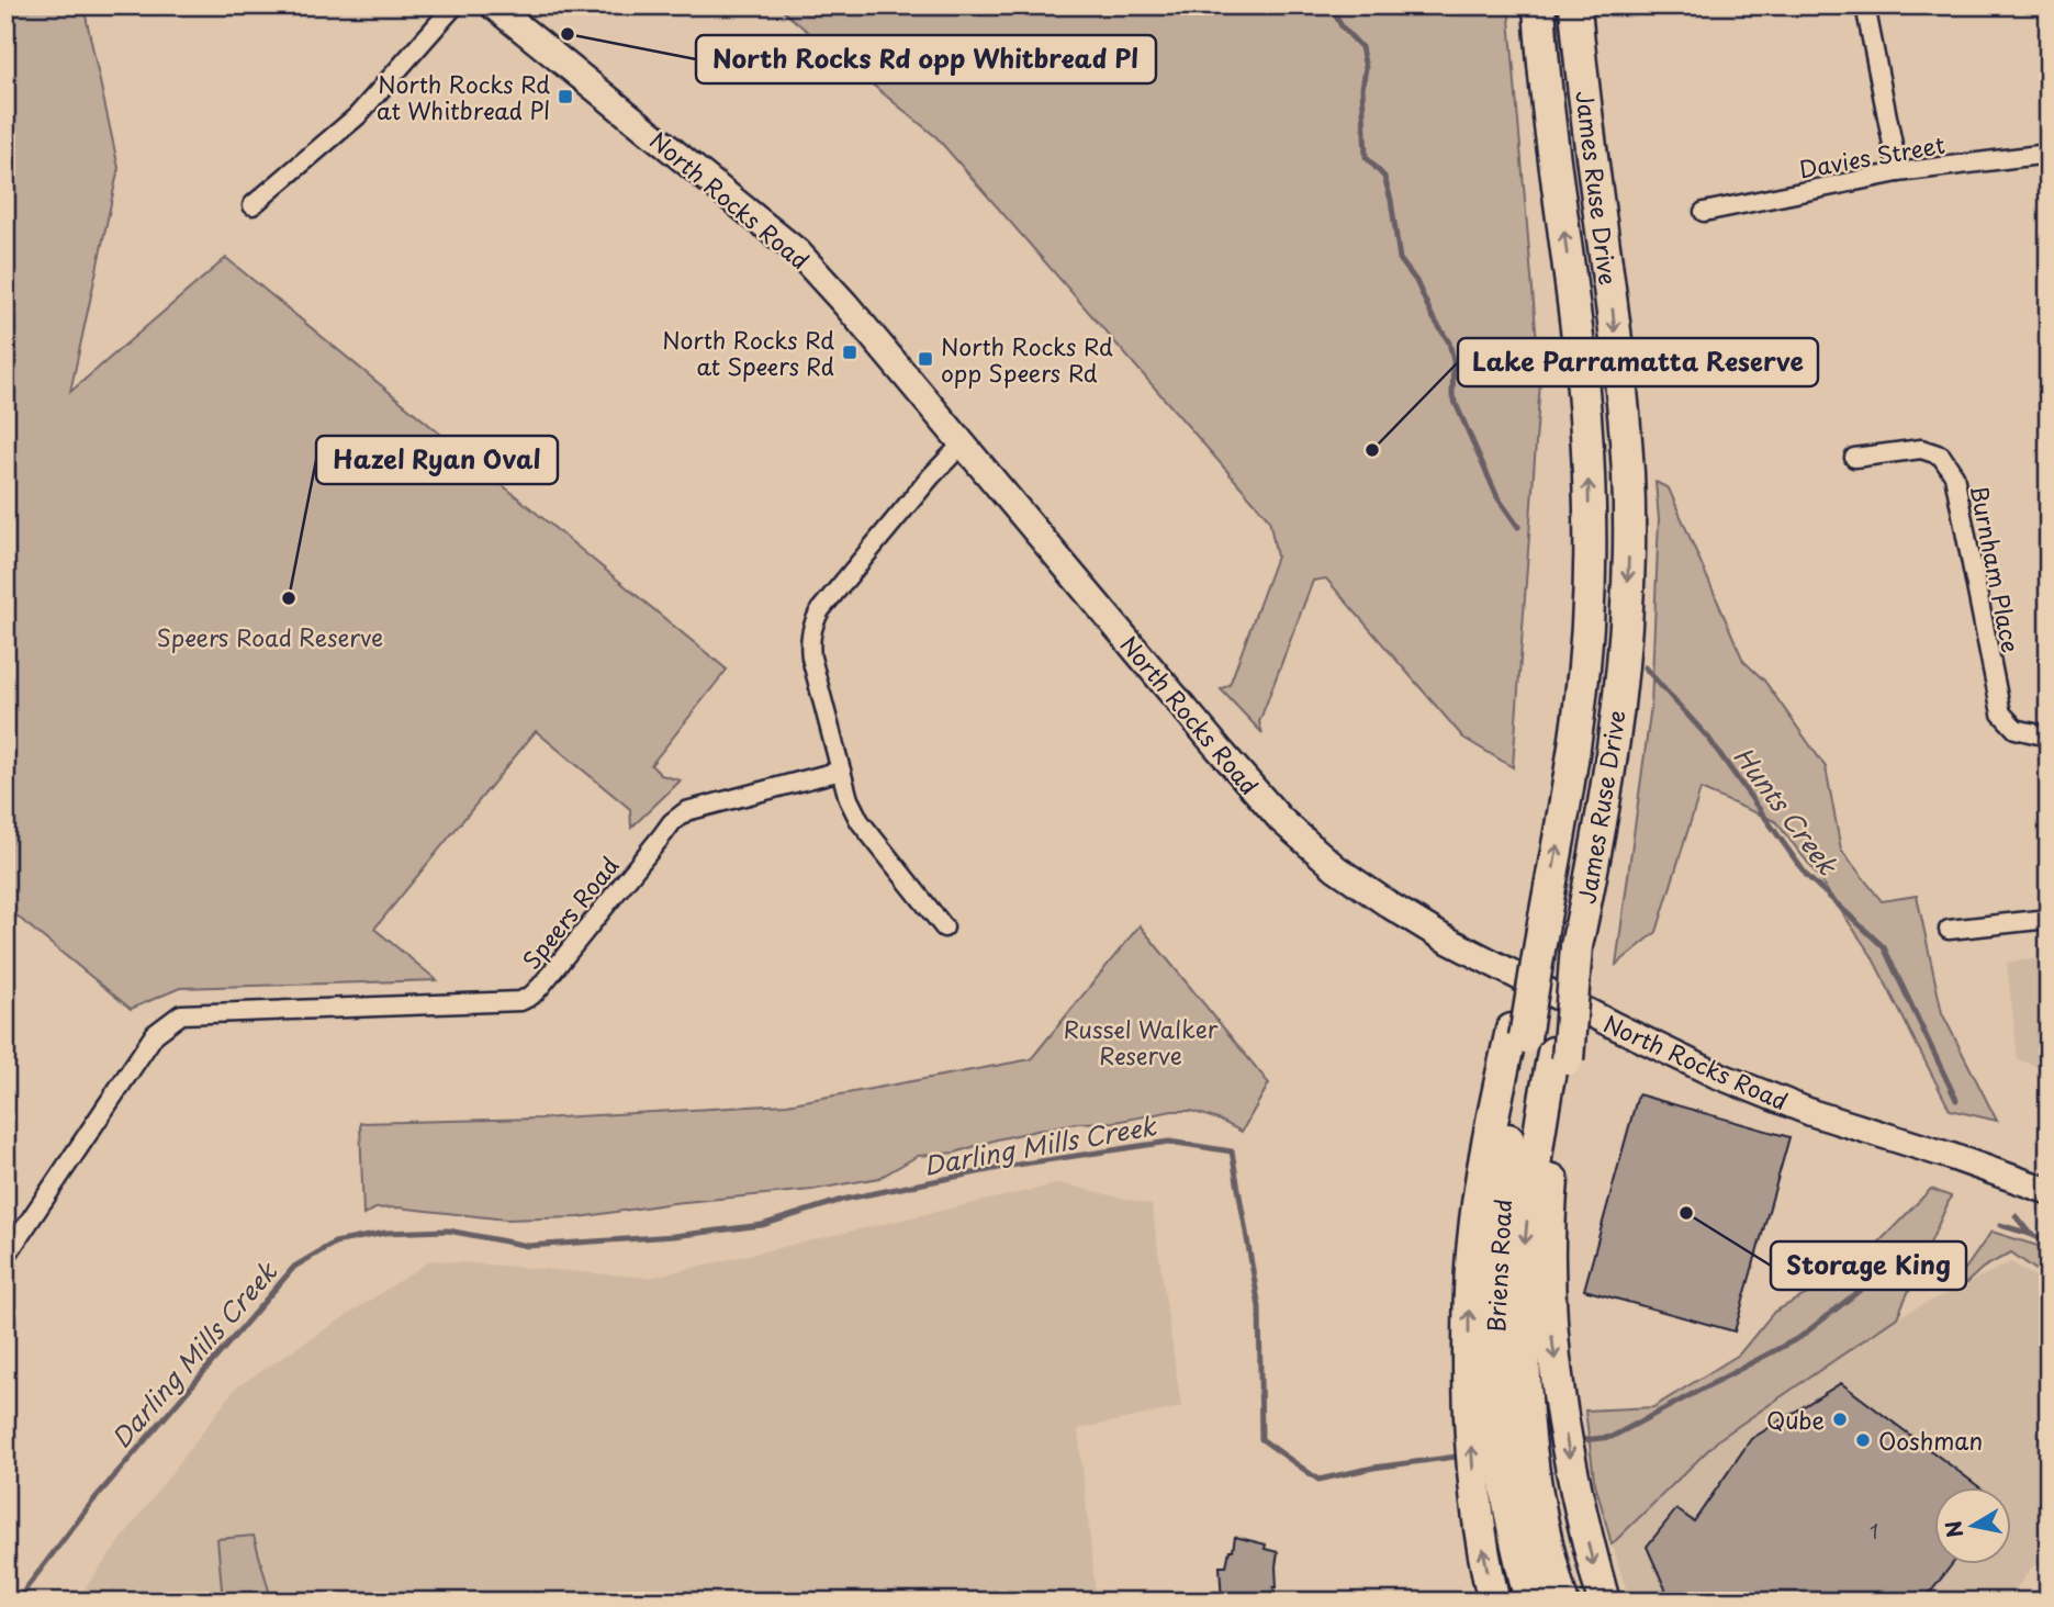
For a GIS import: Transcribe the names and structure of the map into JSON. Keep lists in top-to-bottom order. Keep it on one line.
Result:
{"streets":{"highway":["James Ruse Drive","Briens Road"],"main road":["North Rocks Road"],"street":["Davies Street","Burnham Place","Speers Road"]},"crossings":[["James Ruse Drive","Briens Road"]],"water":["Hunts Creek","Darling Mills Creek"],"parks":["Speers Road Reserve","Russel Walker Reserve"],"places":{"other":["North Rocks Rd opp Whitbread Pl","Lake Parramatta Reserve","Hazel Ryan Oval","Storage King","Qube","Ooshman"],"transit":["North Rocks Rd at Whitbread Pl","North Rocks Rd at Speers Rd","North Rocks Rd opp Speers Rd"]},"house_numbers":["1"],"north":"left"}
